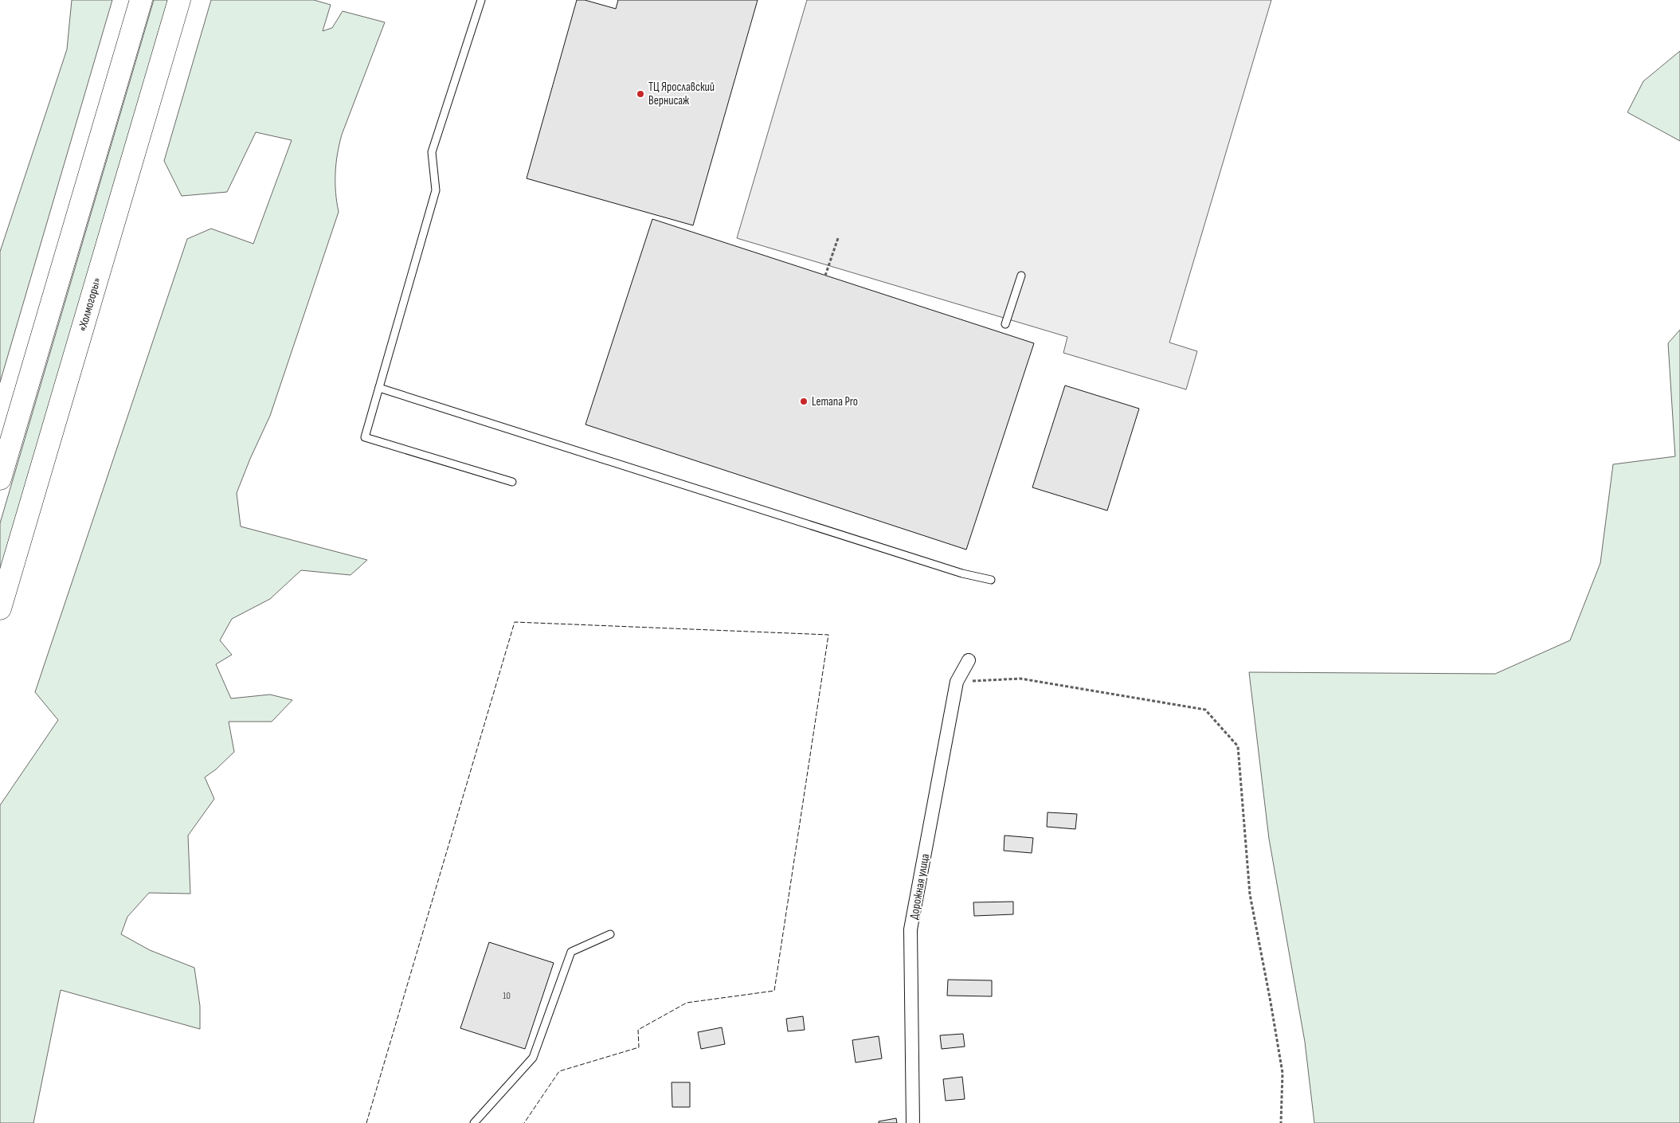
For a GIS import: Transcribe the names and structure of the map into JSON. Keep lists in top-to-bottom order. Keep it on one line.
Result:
{"streets":{"highway":["«Холмогоры»"],"street":["Дорожная улица"]},"places":["ТЦ Ярославский Вернисаж","Lemana Pro"],"house_numbers":["10"]}
